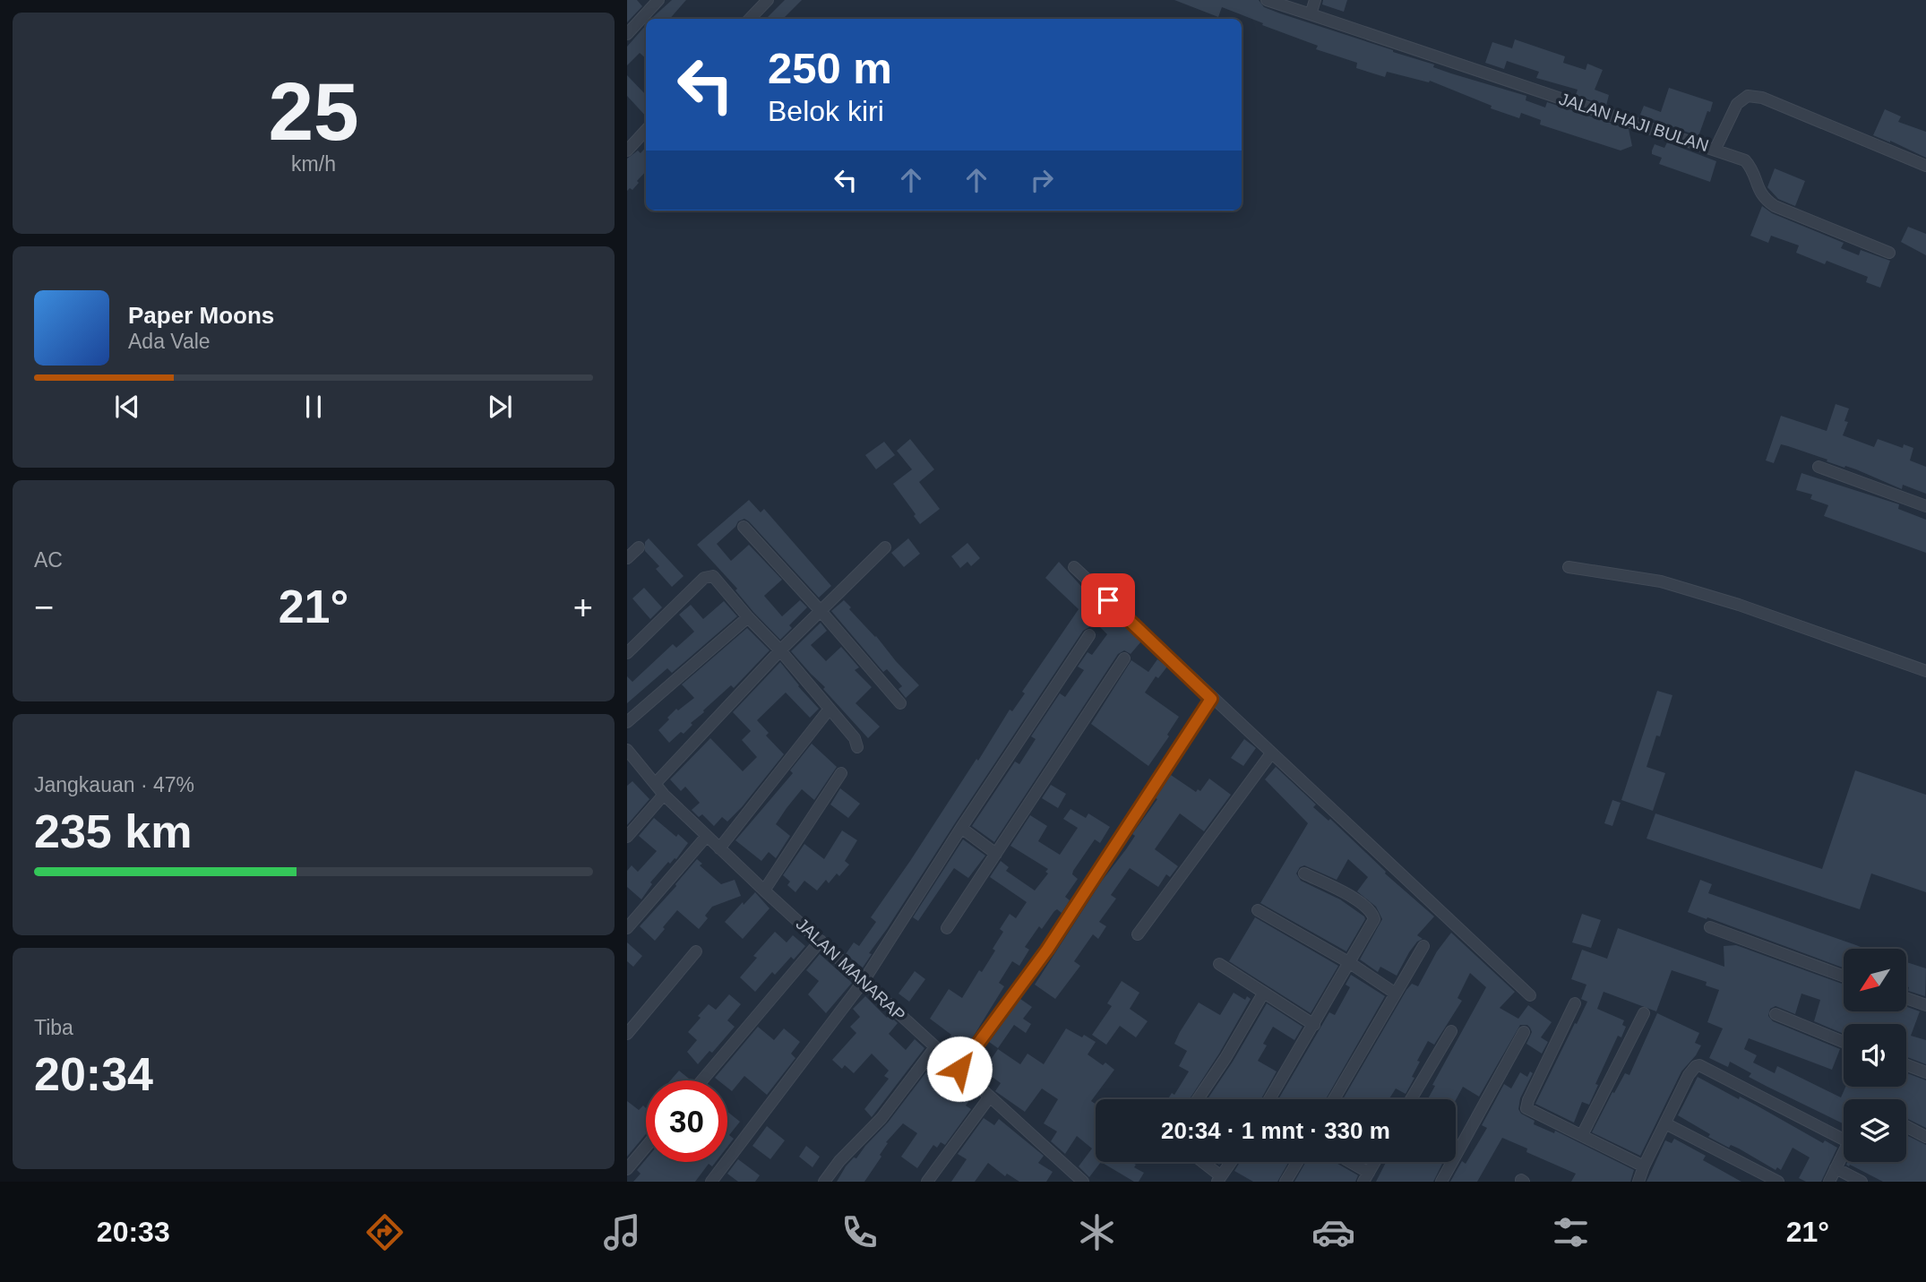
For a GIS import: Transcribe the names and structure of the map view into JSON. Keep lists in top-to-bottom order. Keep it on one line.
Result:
{"streets":{"street":["JALAN HAJI BULAN","JALAN MANARAP"]},"north":"bottom left","page":{"tile":[["25","km/h"],"AC",["Jangkauan · 47%","235 km"],["Tiba","20:34"]],"turn":["250 m","Belok kiri"],"song":["Paper Moons","Ada Vale"],"heat":["−","21°","+"],"limit":"30","trip":"20:34 · 1 mnt · 330 m","tabs":["20:33","21°"]}}
